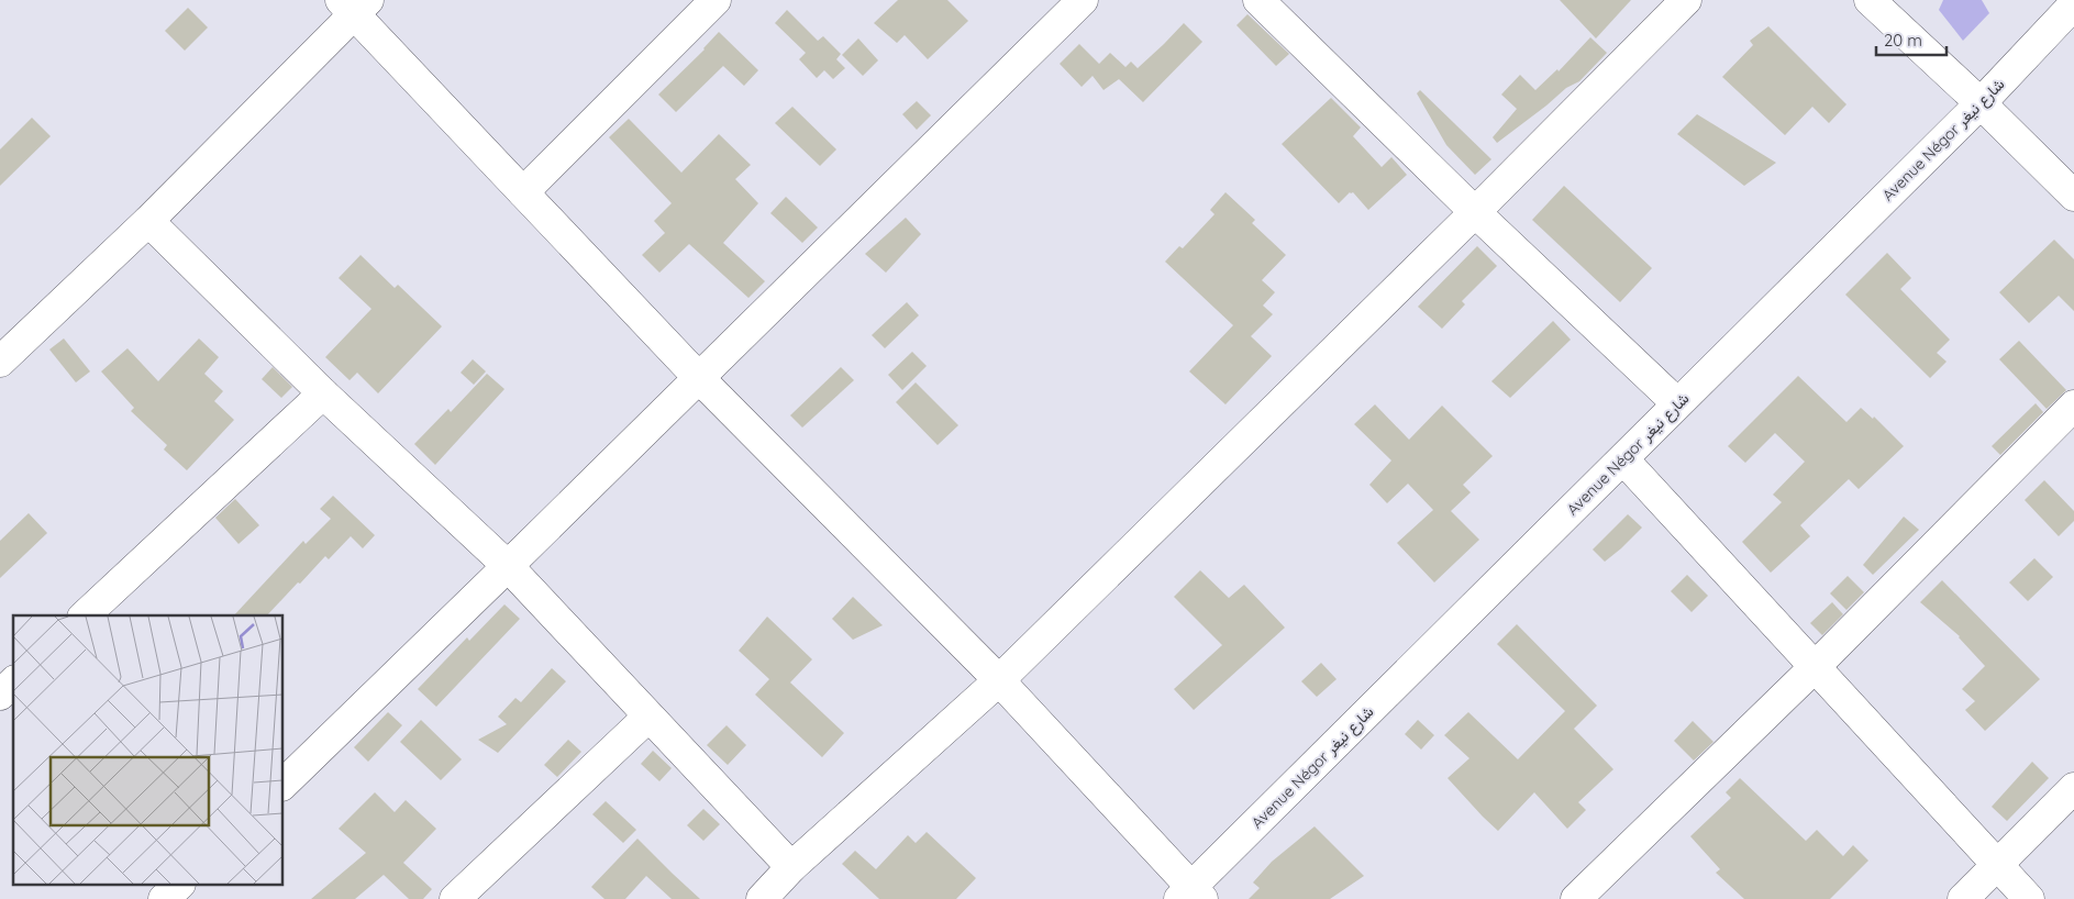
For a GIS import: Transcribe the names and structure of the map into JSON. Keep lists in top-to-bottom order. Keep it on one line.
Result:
{"streets":{"street":["Avenue Négor شارع نيغر"]},"scale_bar":"20 m"}
